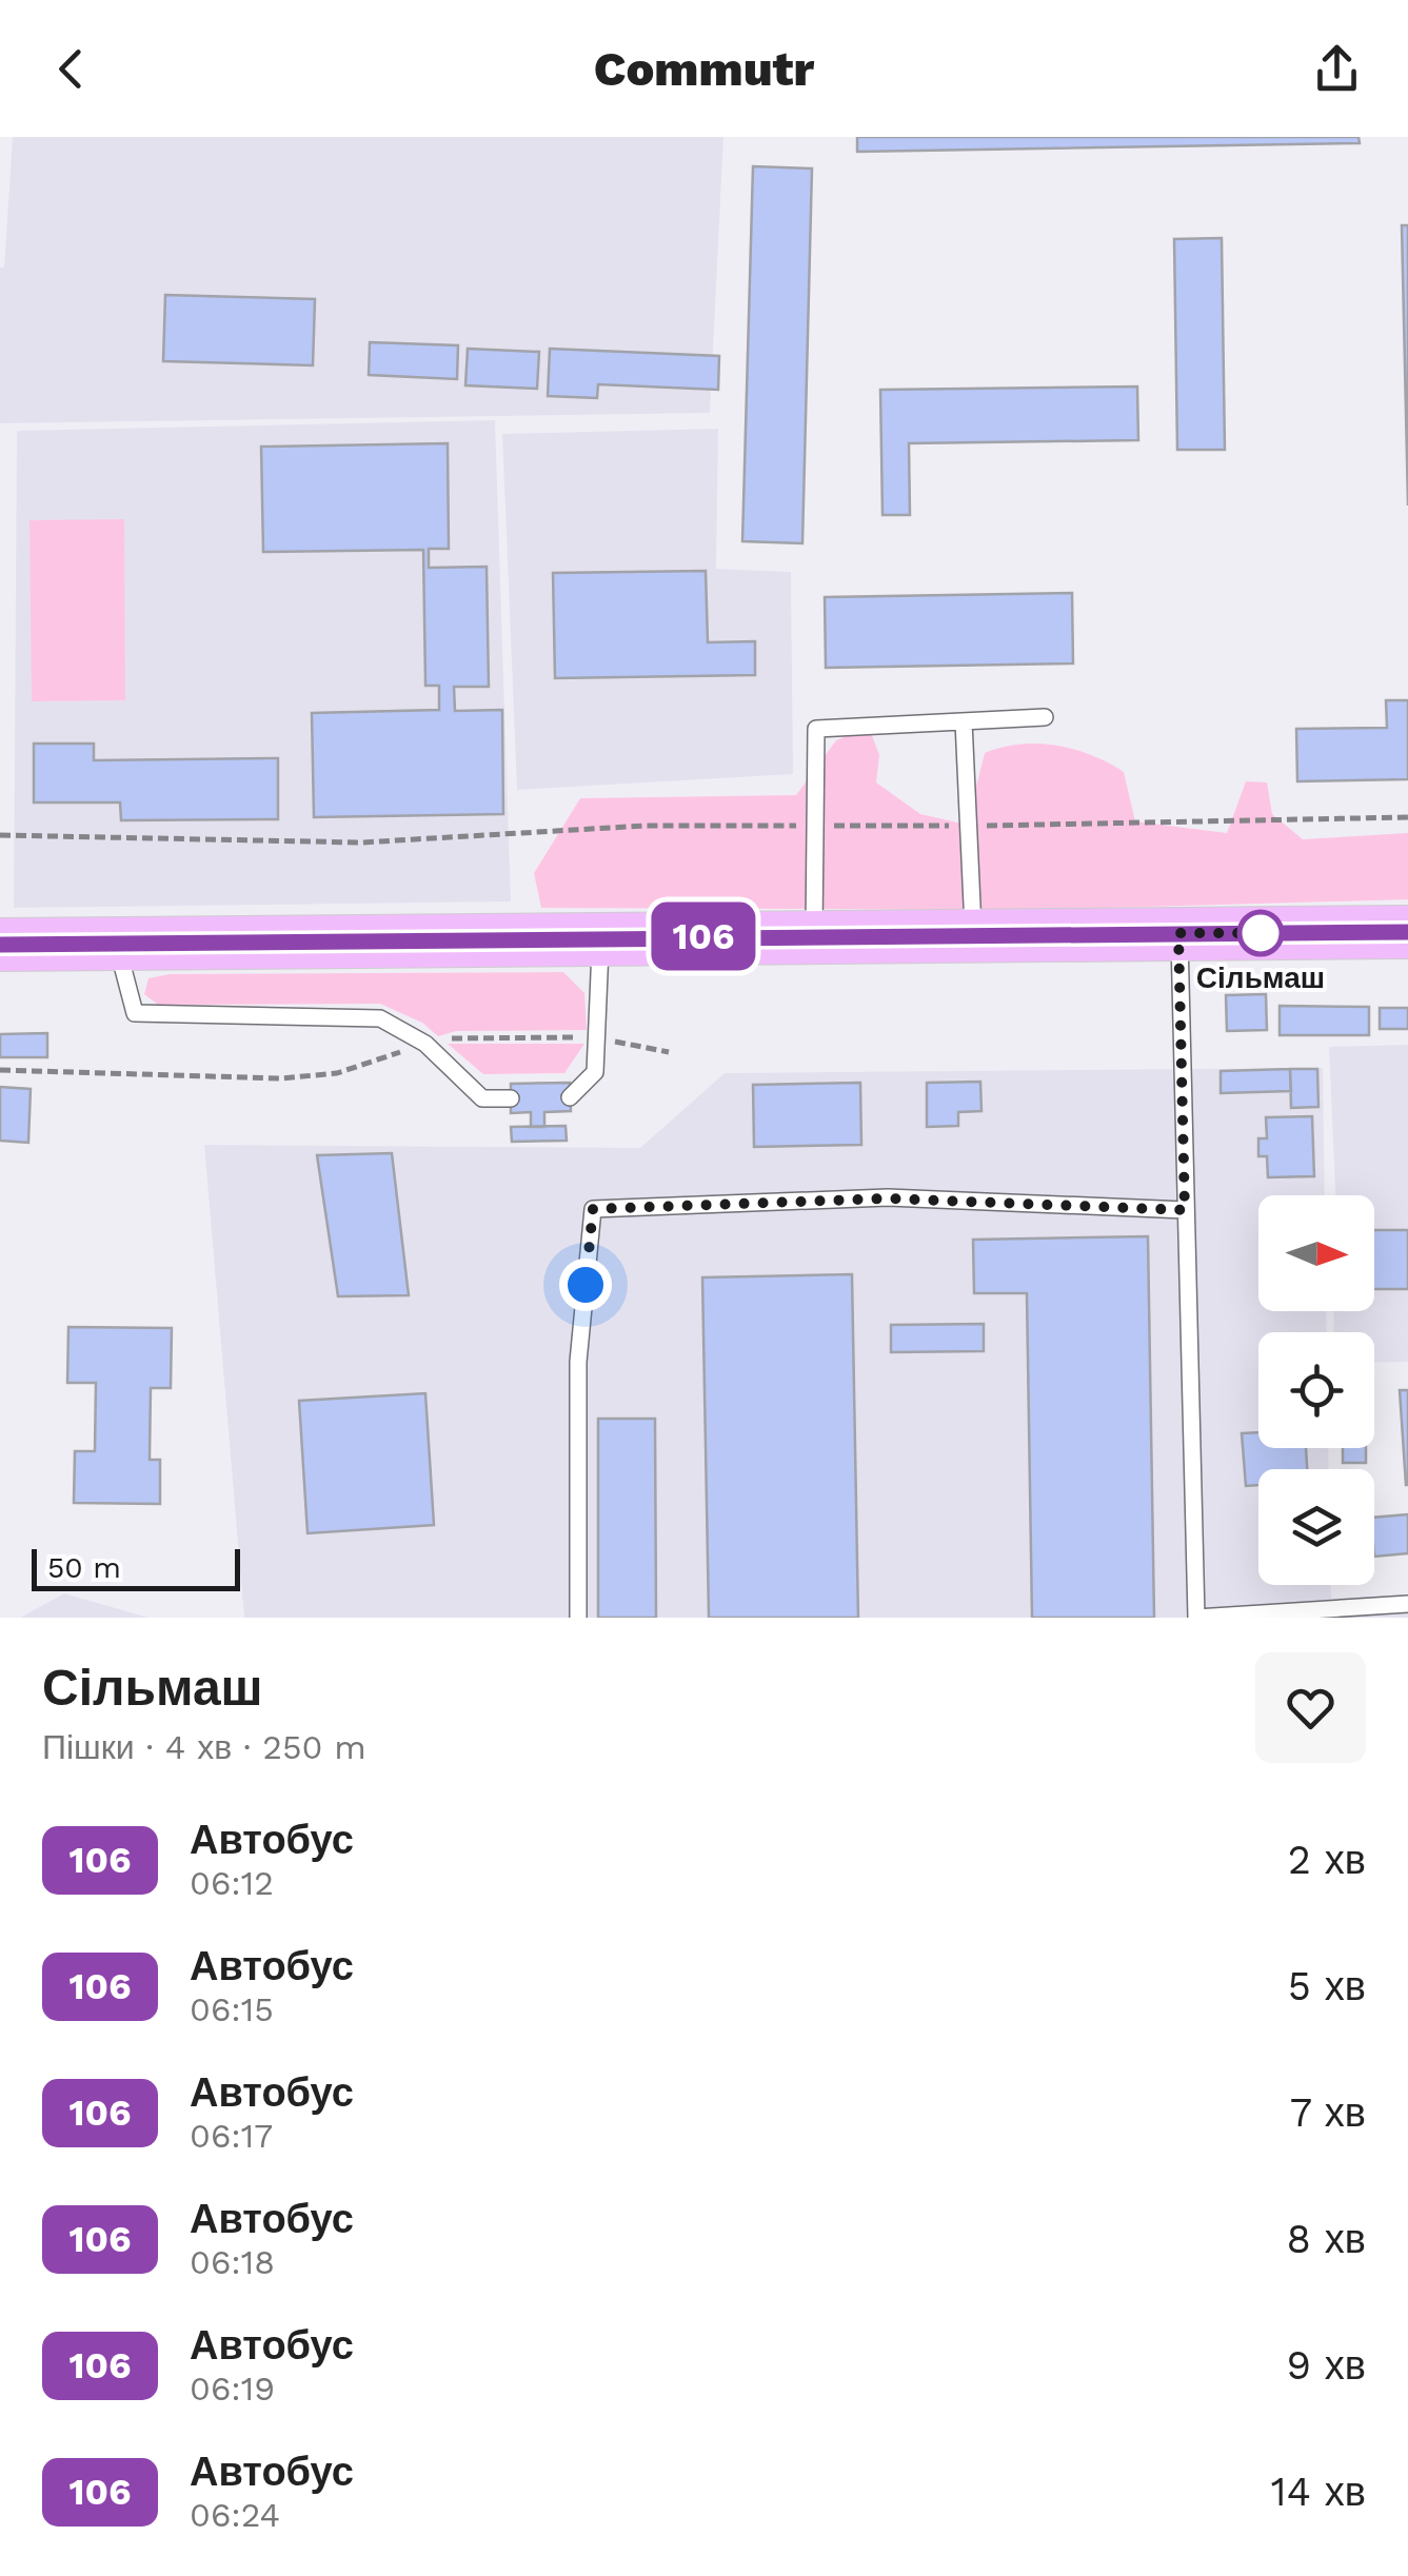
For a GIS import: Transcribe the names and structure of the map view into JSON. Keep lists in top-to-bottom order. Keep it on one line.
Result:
{"places":["Сільмаш"],"lines":["bus line 106"],"scale_bar":"50 m","north":"right","page":{"header":"Commutr","on_map":"106","scale":"50 m","heading":["Сільмаш","Пішки · 4 хв · 250 m"],"list":[{"mark":"106","name":"Автобус","note":"06:12","value":"2 хв"},{"mark":"106","name":"Автобус","note":"06:15","value":"5 хв"},{"mark":"106","name":"Автобус","note":"06:17","value":"7 хв"},{"mark":"106","name":"Автобус","note":"06:18","value":"8 хв"},{"mark":"106","name":"Автобус","note":"06:19","value":"9 хв"},{"mark":"106","name":"Автобус","note":"06:24","value":"14 хв"}]}}
